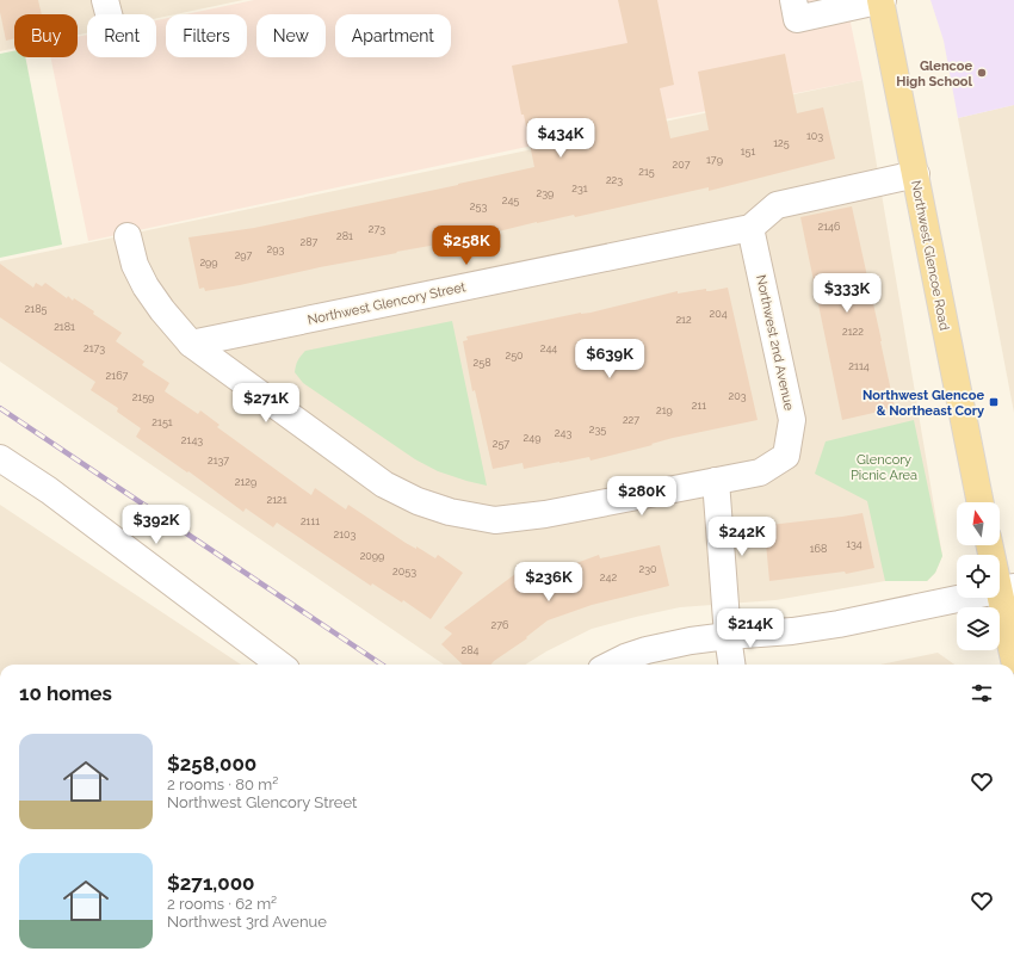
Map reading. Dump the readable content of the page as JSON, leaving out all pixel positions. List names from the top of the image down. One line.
{"streets":{"main road":["Northwest Glencoe Road"],"street":["Northwest Glencory Street","Northwest 2nd Avenue"]},"crossings":[["Northwest Glencory Street","Northwest 2nd Avenue"]],"parks":["Glencory Picnic Area"],"places":{"other":["Glencoe High School"],"transit":["Northwest Glencoe & Northeast Cory"]},"house_numbers":["103","125","151","179","207","215","223","231","239","245","253","2146","273","281","287","293","297","299","2185","204","212","2181","2122","2173","244","250","258","2114","2167","203","2159","211","219","227","2151","235","243","249","2143","257","2137","2129","2121","2111","2103","134","168","2099","230","2053","242","276","284"],"north":"top","page":{"chip":["Buy","Rent","Filters","New","Apartment"],"price":["$434K","$258K","$333K","$639K","$271K","$280K","$392K","$242K","$236K","$214K"],"heading":"10 homes","list":[{"name":"$258,000","note":"2 rooms · 80 m² · Northwest Glencory Street"},{"name":"$271,000","note":"2 rooms · 62 m² · Northwest 3rd Avenue"}]}}
